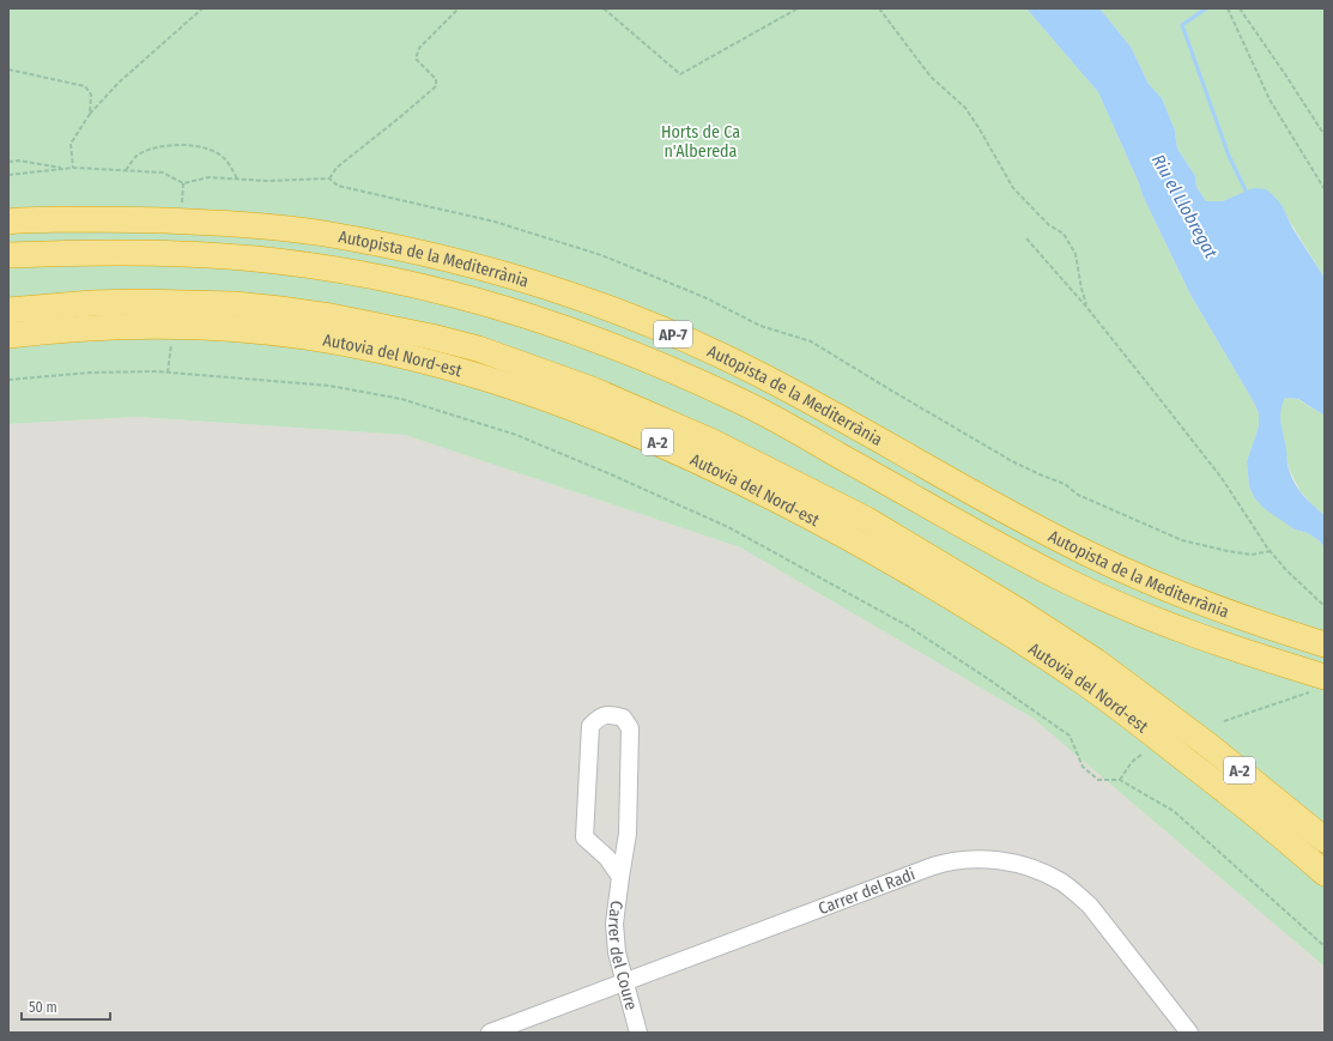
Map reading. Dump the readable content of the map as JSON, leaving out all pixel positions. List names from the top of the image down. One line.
{"streets":{"highway":["Autopista de la Mediterrània","AP-7","Autovia del Nord-est","A-2"],"street":["Carrer del Radi","Carrer del Coure"]},"crossings":[["Carrer del Radi","Carrer del Coure"]],"water":["Riu el Llobregat"],"parks":["Horts de Ca n'Albereda"],"scale_bar":"50 m"}
